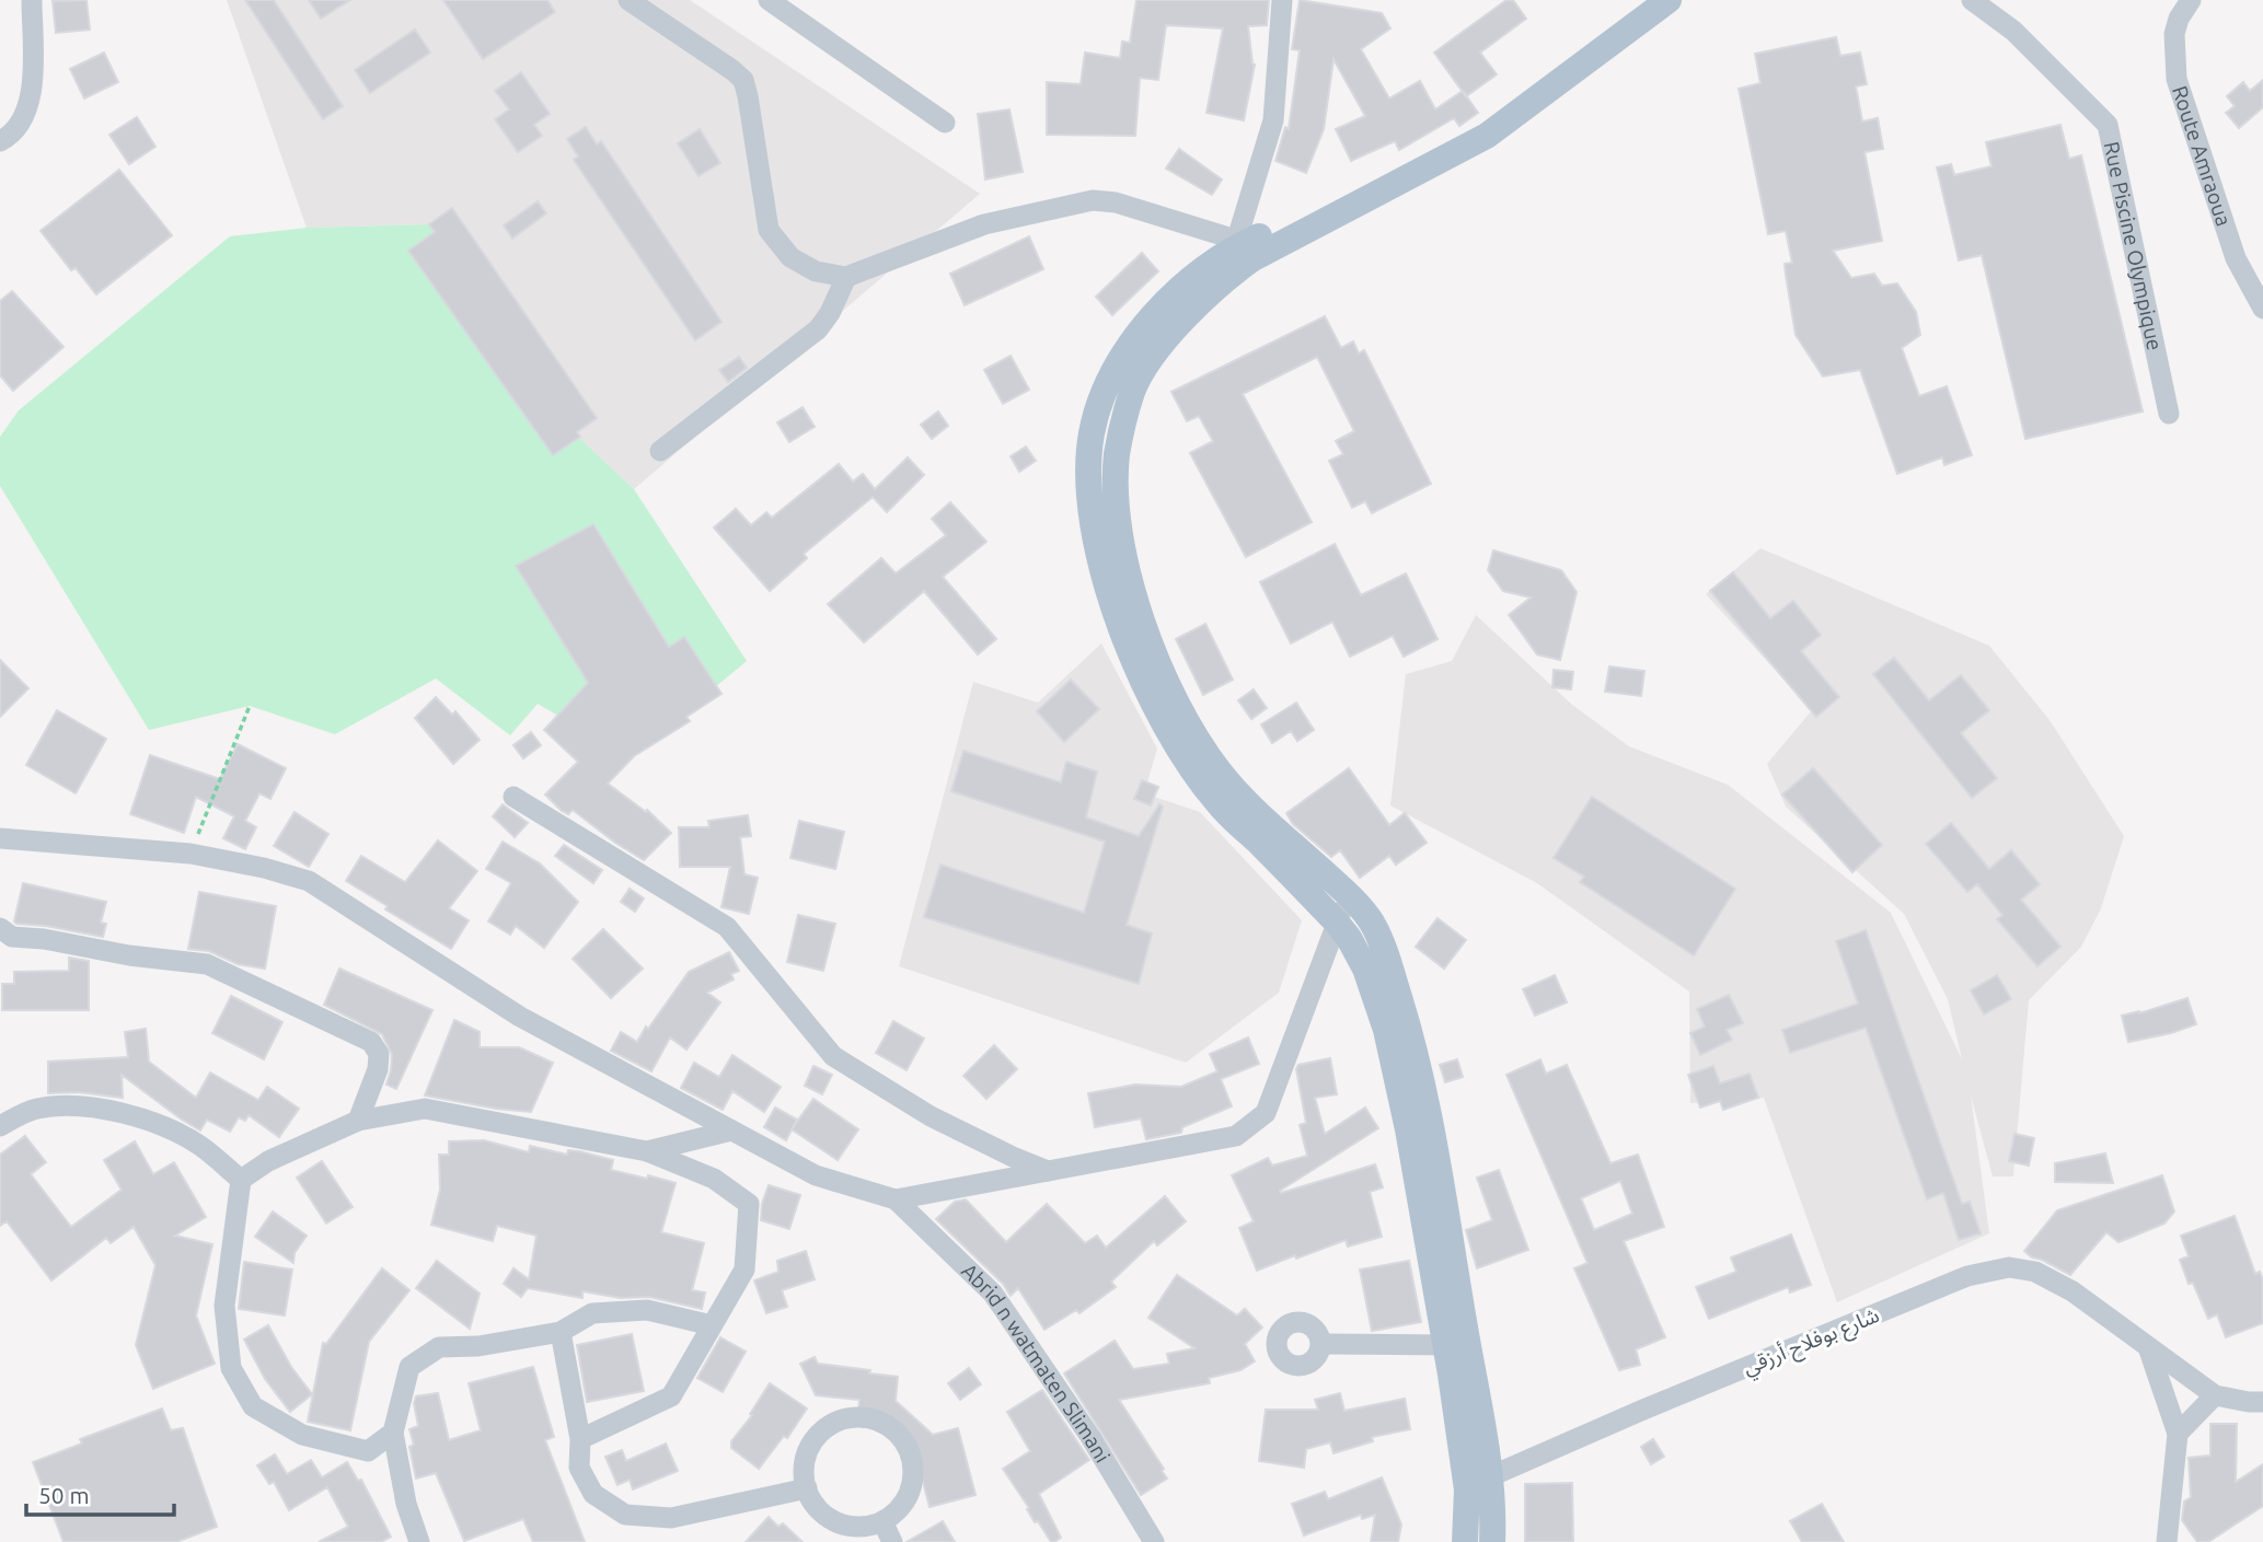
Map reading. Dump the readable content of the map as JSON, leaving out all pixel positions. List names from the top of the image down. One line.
{"streets":{"street":["Route Amraoua","Rue Piscine Olympique","شارع بوفلاح أرزقي","Abrid n watmaten Slimani"]},"scale_bar":"50 m"}
